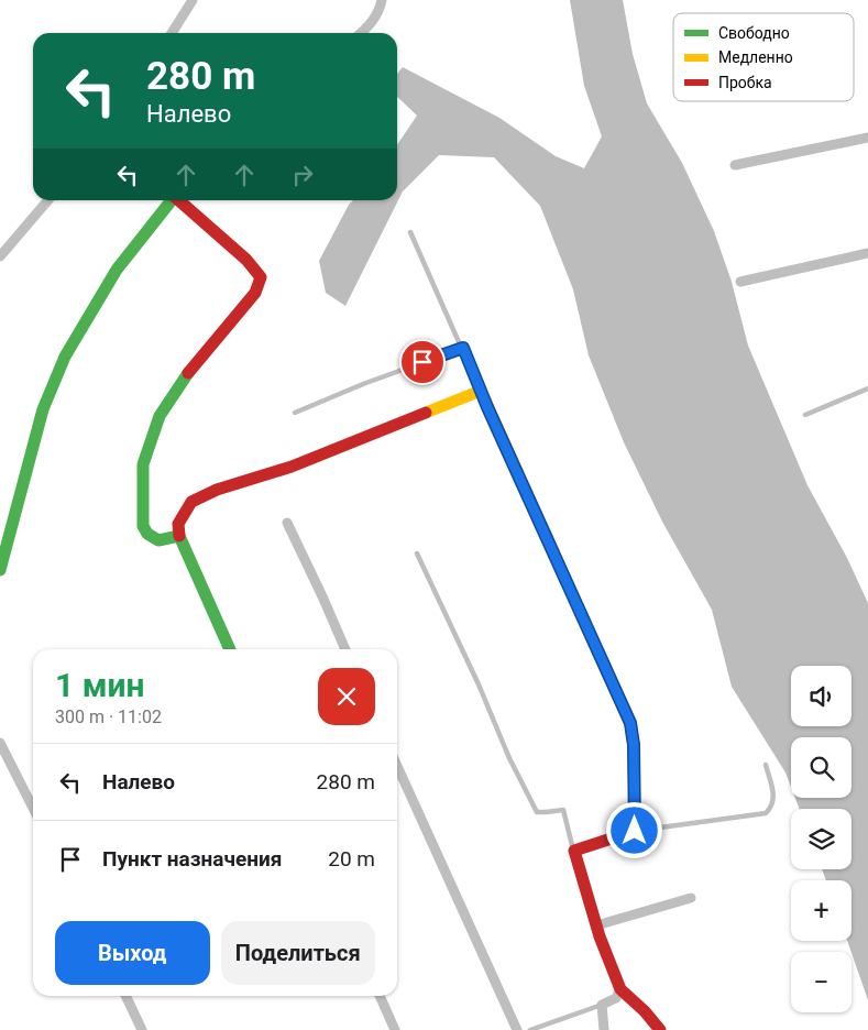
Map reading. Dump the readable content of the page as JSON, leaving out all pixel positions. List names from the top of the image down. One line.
{"legend":["Свободно","Медленно","Пробка"],"page":{"turn":["280 m","Налево"],"heading":["1 мин","300 m · 11:02"],"map_buttons":["+","−"],"list":[{"name":"Налево","value":"280 m"},{"name":"Пункт назначения","value":"20 m"}],"buttons":["Выход","Поделиться"]}}
